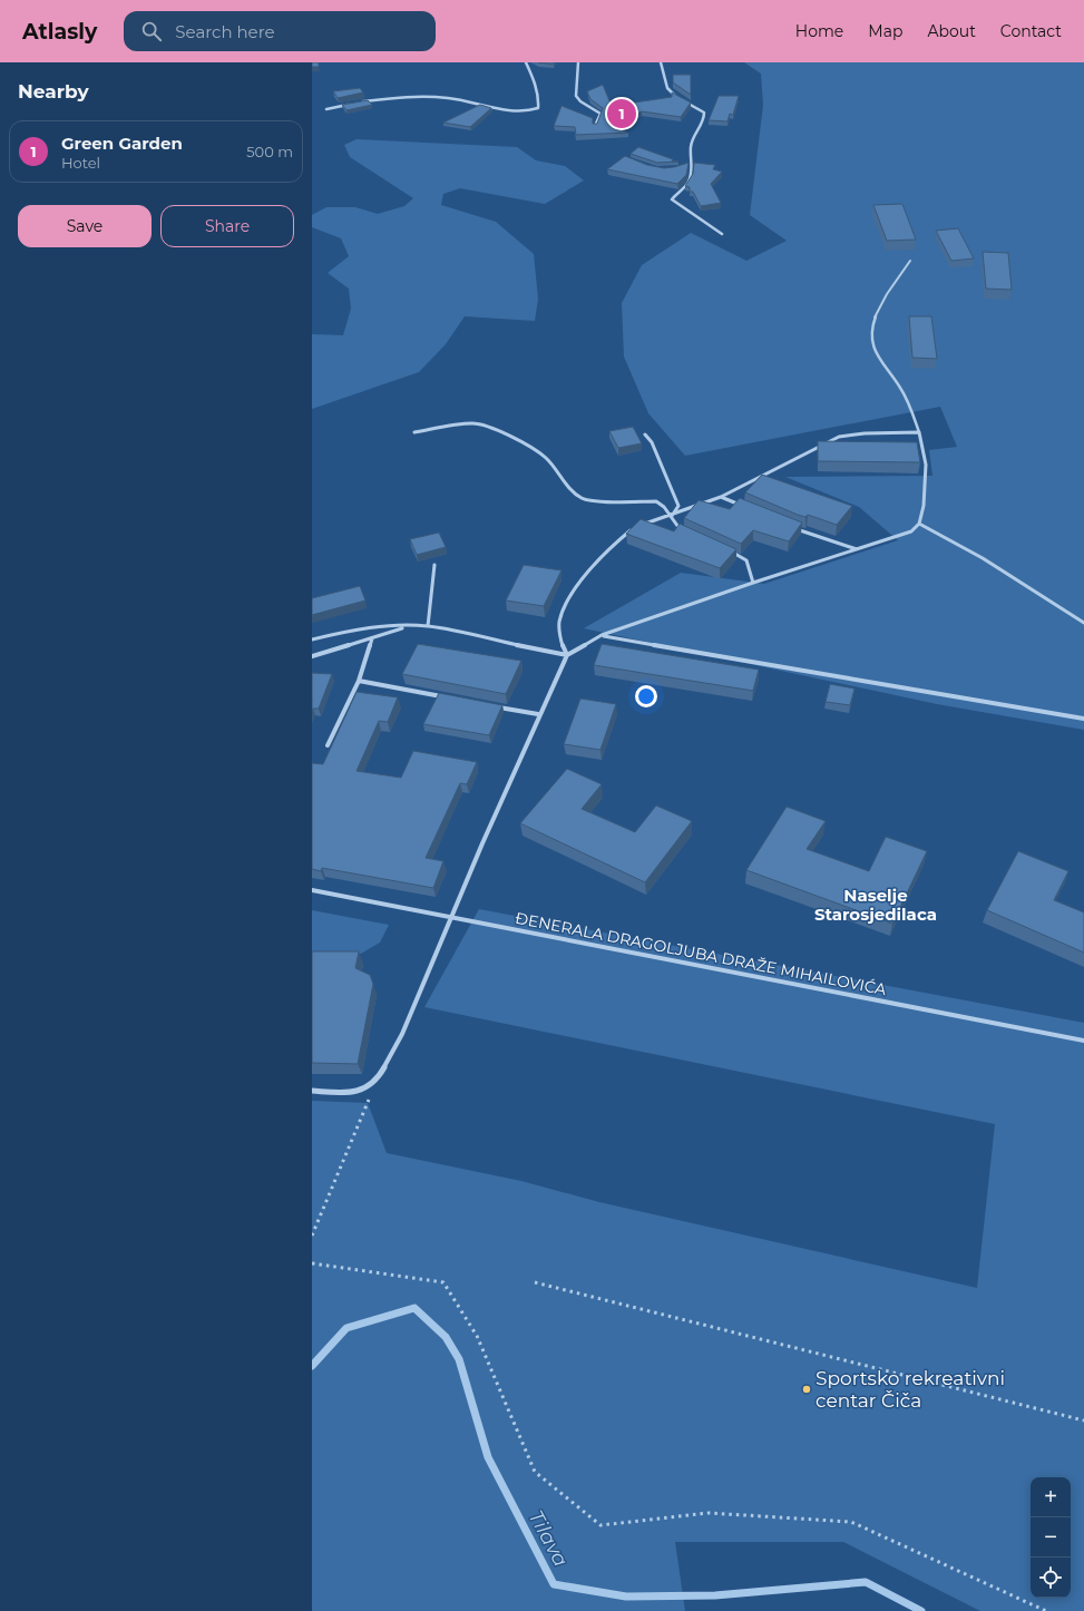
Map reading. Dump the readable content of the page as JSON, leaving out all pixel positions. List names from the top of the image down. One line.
{"streets":{"street":["ĐENERALA DRAGOLJUBA DRAŽE MIHAILOVIĆA"]},"districts":["Naselje Starosjedilaca"],"water":["Tilava"],"places":["Sportsko rekreativni centar Čiča"],"page":{"header":"Atlasly","search":"Search here","nav":["Home","Map","About","Contact"],"heading":"Nearby","pins":"1","list":[{"mark":"1","name":"Green Garden","note":"Hotel","value":"500 m"}],"buttons":["Save","Share"],"map_buttons":["+","−"]}}
